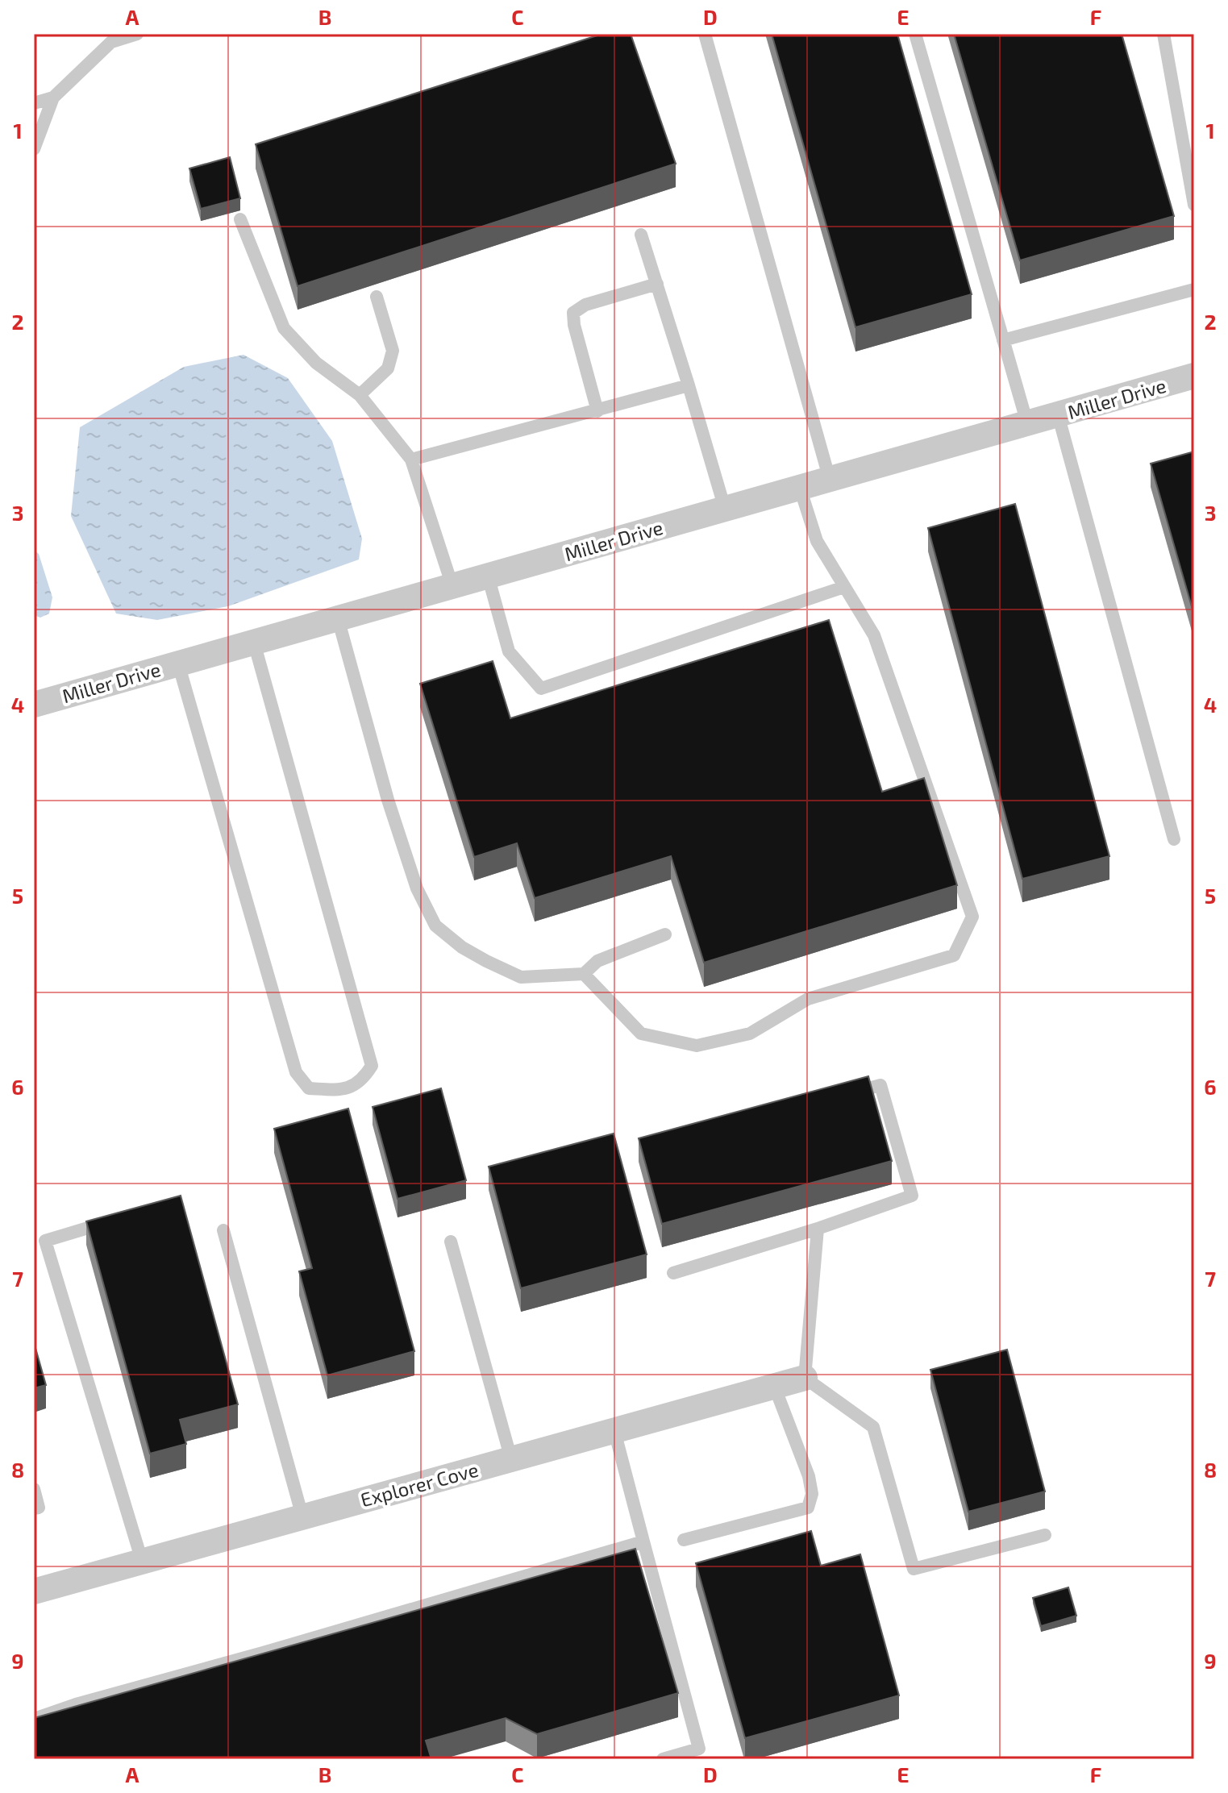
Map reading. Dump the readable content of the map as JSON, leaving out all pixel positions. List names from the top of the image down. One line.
{"streets":{"street":["Miller Drive","Explorer Cove"]},"grid":{"columns":["A","B","C","D","E","F"],"rows":["1","2","3","4","5","6","7","8","9"]}}
